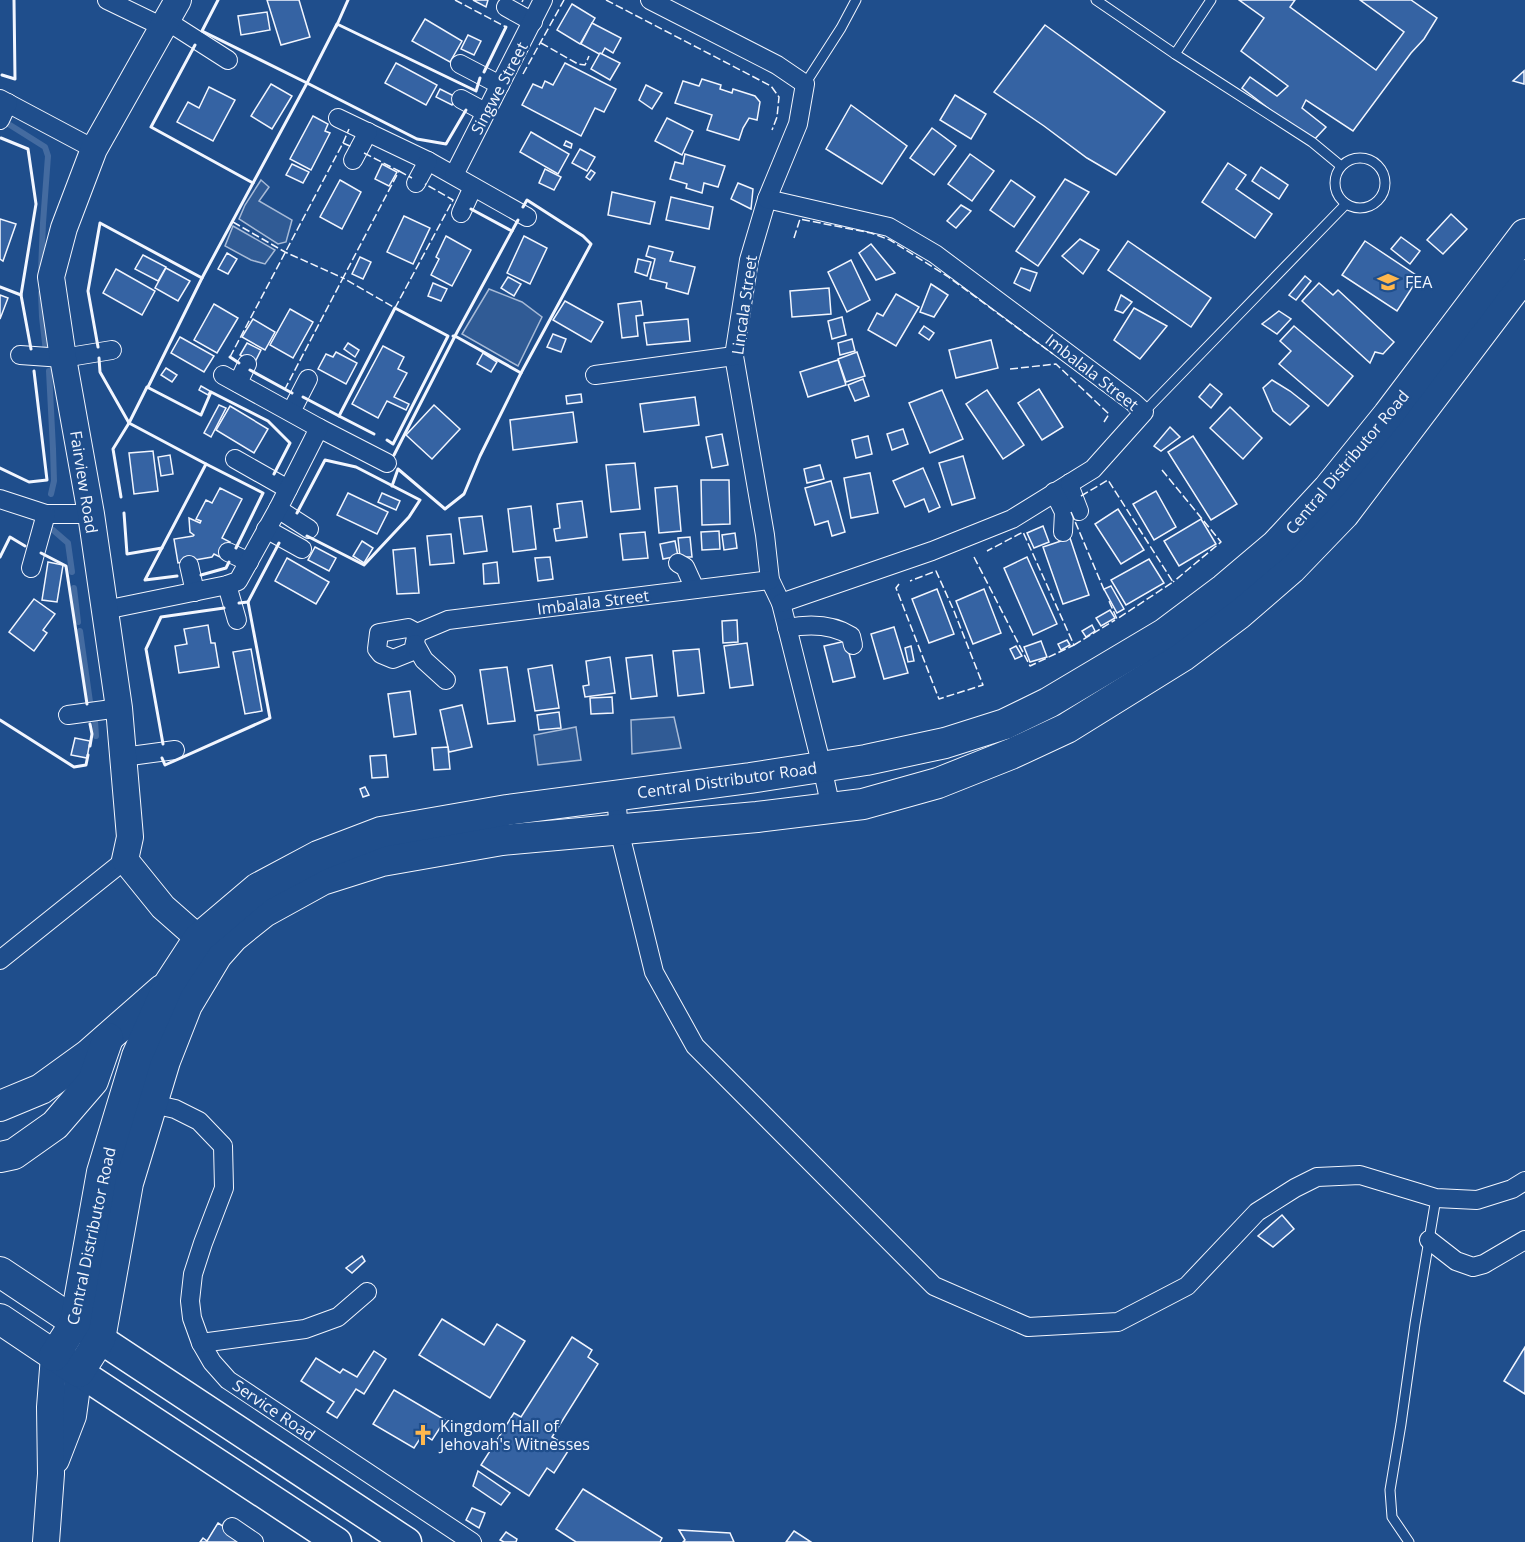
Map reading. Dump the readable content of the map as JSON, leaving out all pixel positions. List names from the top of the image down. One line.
{"streets":{"highway":["Central Distributor Road"],"main road":["Fairview Road"],"street":["Singwe Street","Lincala Street","Imbalala Street","Service Road"]},"crossings":[["Lincala Street","Imbalala Street"],["Lincala Street","Central Distributor Road"],["Central Distributor Road","Service Road"]],"places":{"school or university":["FEA"],"church":["Kingdom Hall of Jehovah's Witnesses"]}}
